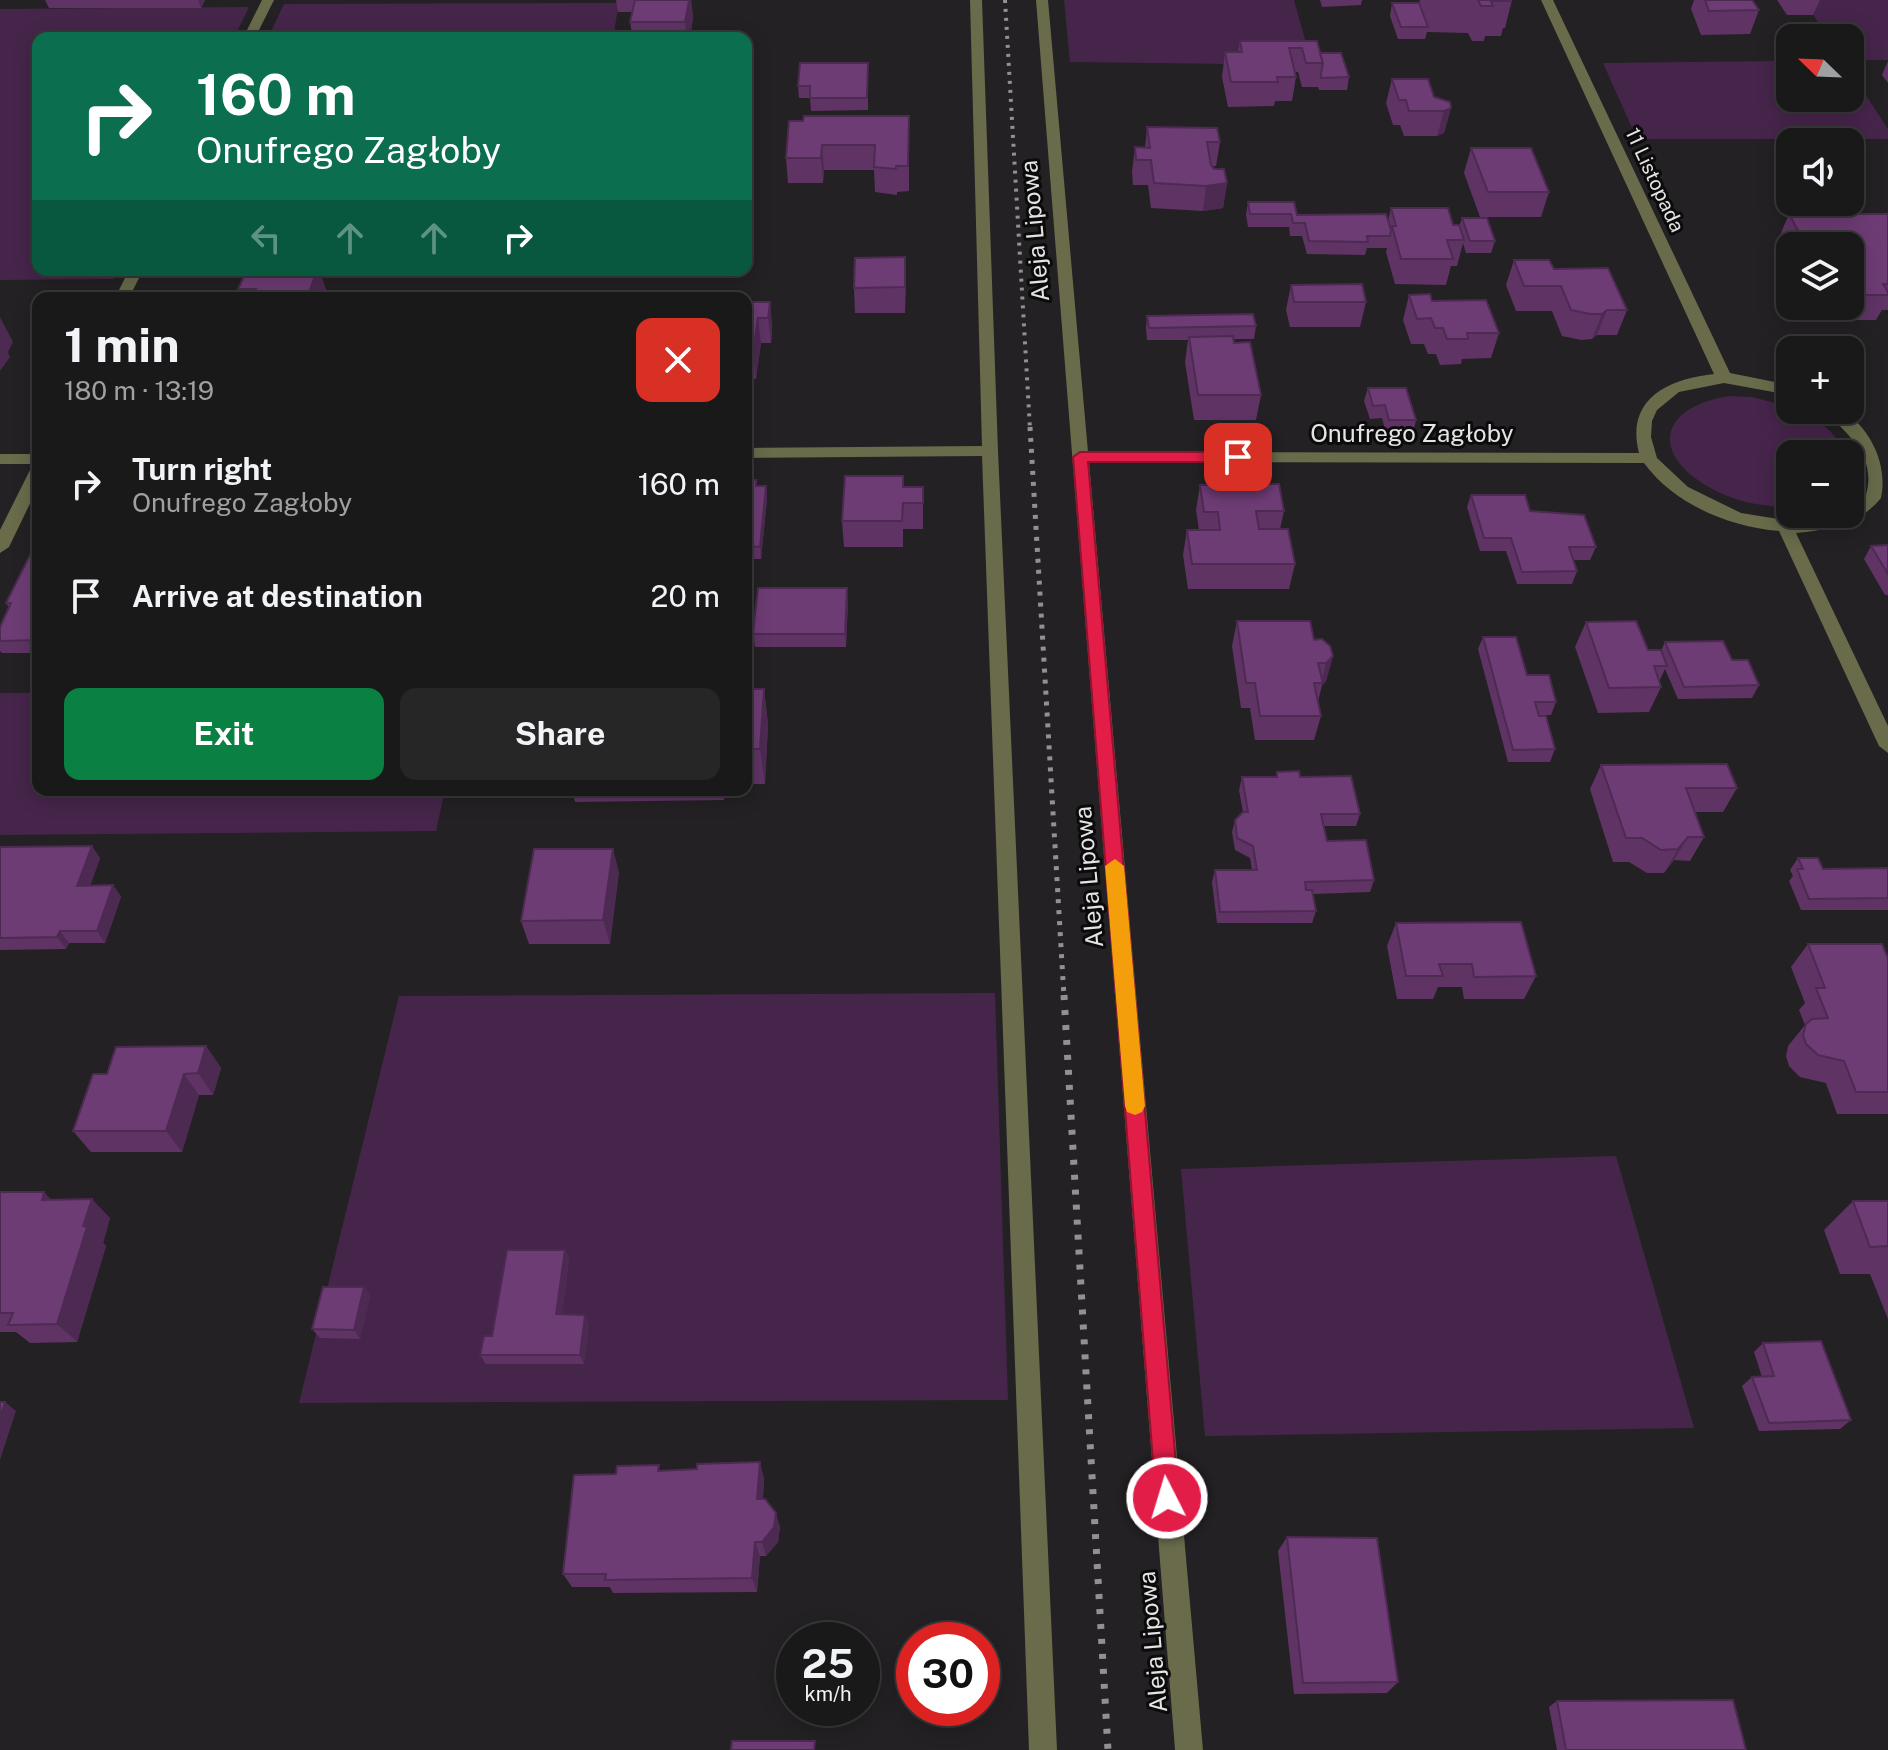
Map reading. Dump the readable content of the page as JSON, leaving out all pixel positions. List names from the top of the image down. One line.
{"streets":{"street":["11 Listopada","Aleja Lipowa","Onufrego Zagłoby"]},"crossings":[["Aleja Lipowa","Onufrego Zagłoby"]],"north":"top left","page":{"map_buttons":["+","−"],"turn":["160 m","Onufrego Zagłoby"],"heading":["1 min","180 m · 13:19"],"list":[{"name":"Turn right","note":"Onufrego Zagłoby","value":"160 m"},{"name":"Arrive at destination","value":"20 m"}],"buttons":["Exit","Share"],"speed":"25 km/h","limit":"30"}}
